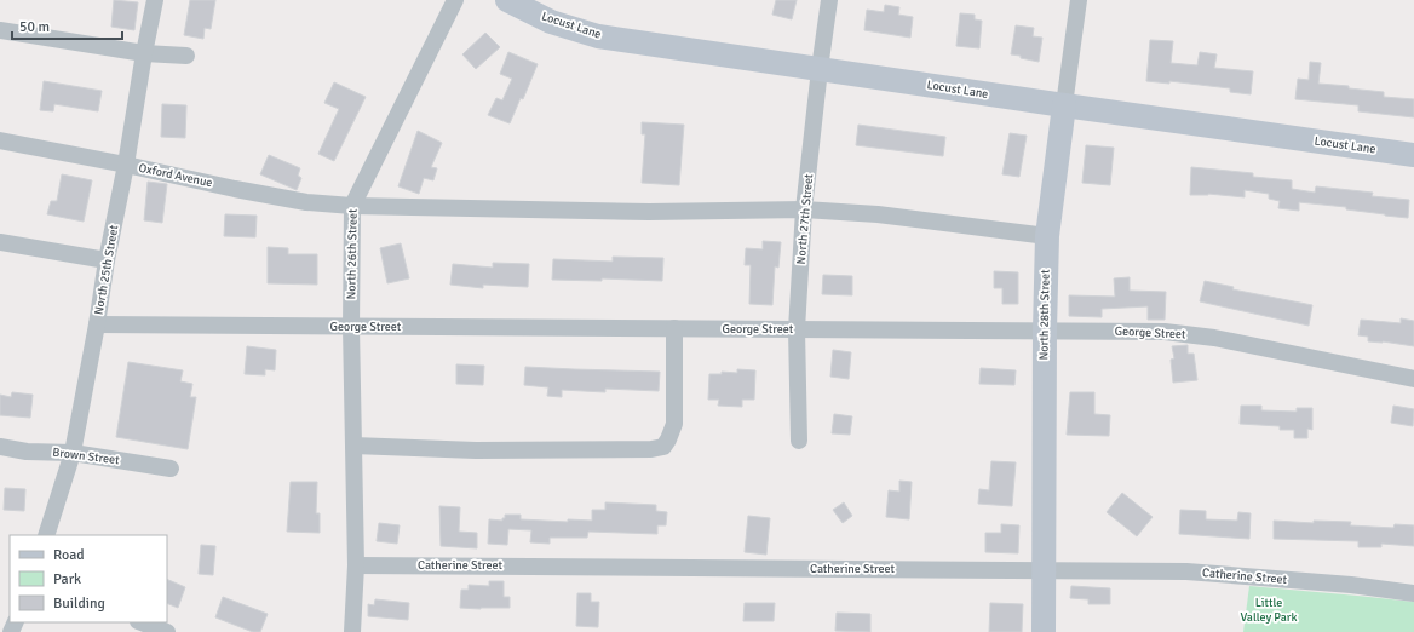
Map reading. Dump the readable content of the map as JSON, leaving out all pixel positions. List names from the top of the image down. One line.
{"streets":{"street":["Locust Lane","Oxford Avenue","North 27th Street","North 26th Street","North 25th Street","North 28th Street","George Street","Brown Street","Catherine Street"]},"crossings":[["Locust Lane","North 27th Street"],["Locust Lane","North 28th Street"],["Oxford Avenue","North 26th Street"],["Oxford Avenue","North 25th Street"],["North 27th Street","George Street"],["North 26th Street","George Street"],["North 26th Street","Catherine Street"],["North 25th Street","George Street"],["North 25th Street","Brown Street"],["North 28th Street","George Street"],["North 28th Street","Catherine Street"]],"parks":["Little Valley Park"],"legend":["Road","Park","Building"],"scale_bar":"50 m"}
